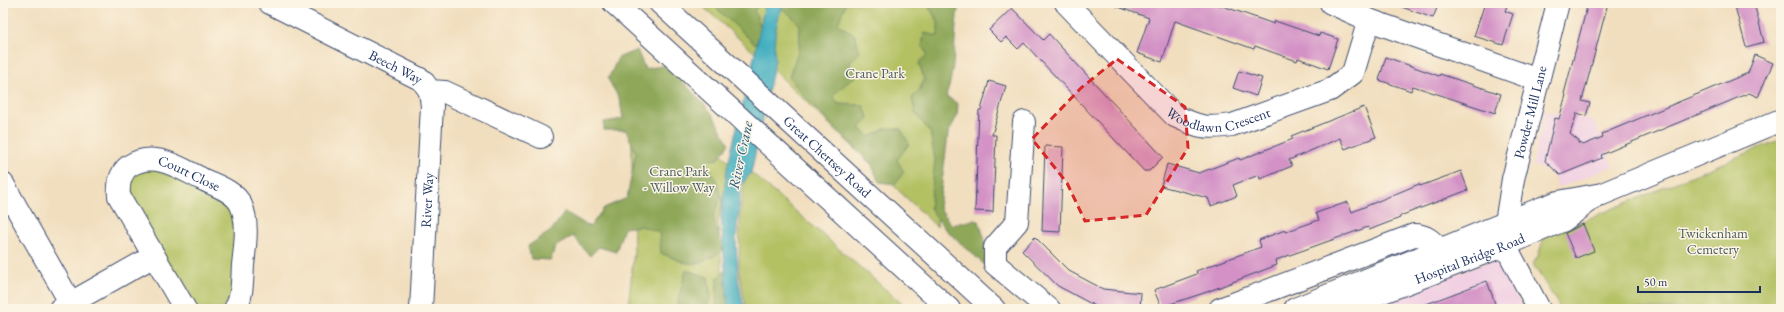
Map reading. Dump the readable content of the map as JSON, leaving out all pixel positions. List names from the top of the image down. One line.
{"streets":{"main road":["Beech Way","Woodlawn Crescent","Powder Mill Lane","Great Chertsey Road","Court Close","River Way","Hospital Bridge Road"]},"crossings":[["Beech Way","River Way"],["Powder Mill Lane","Hospital Bridge Road"]],"water":["River Crane"],"parks":["Crane Park","Crane Park - Willow Way","Twickenham Cemetery"],"scale_bar":"50 m"}
